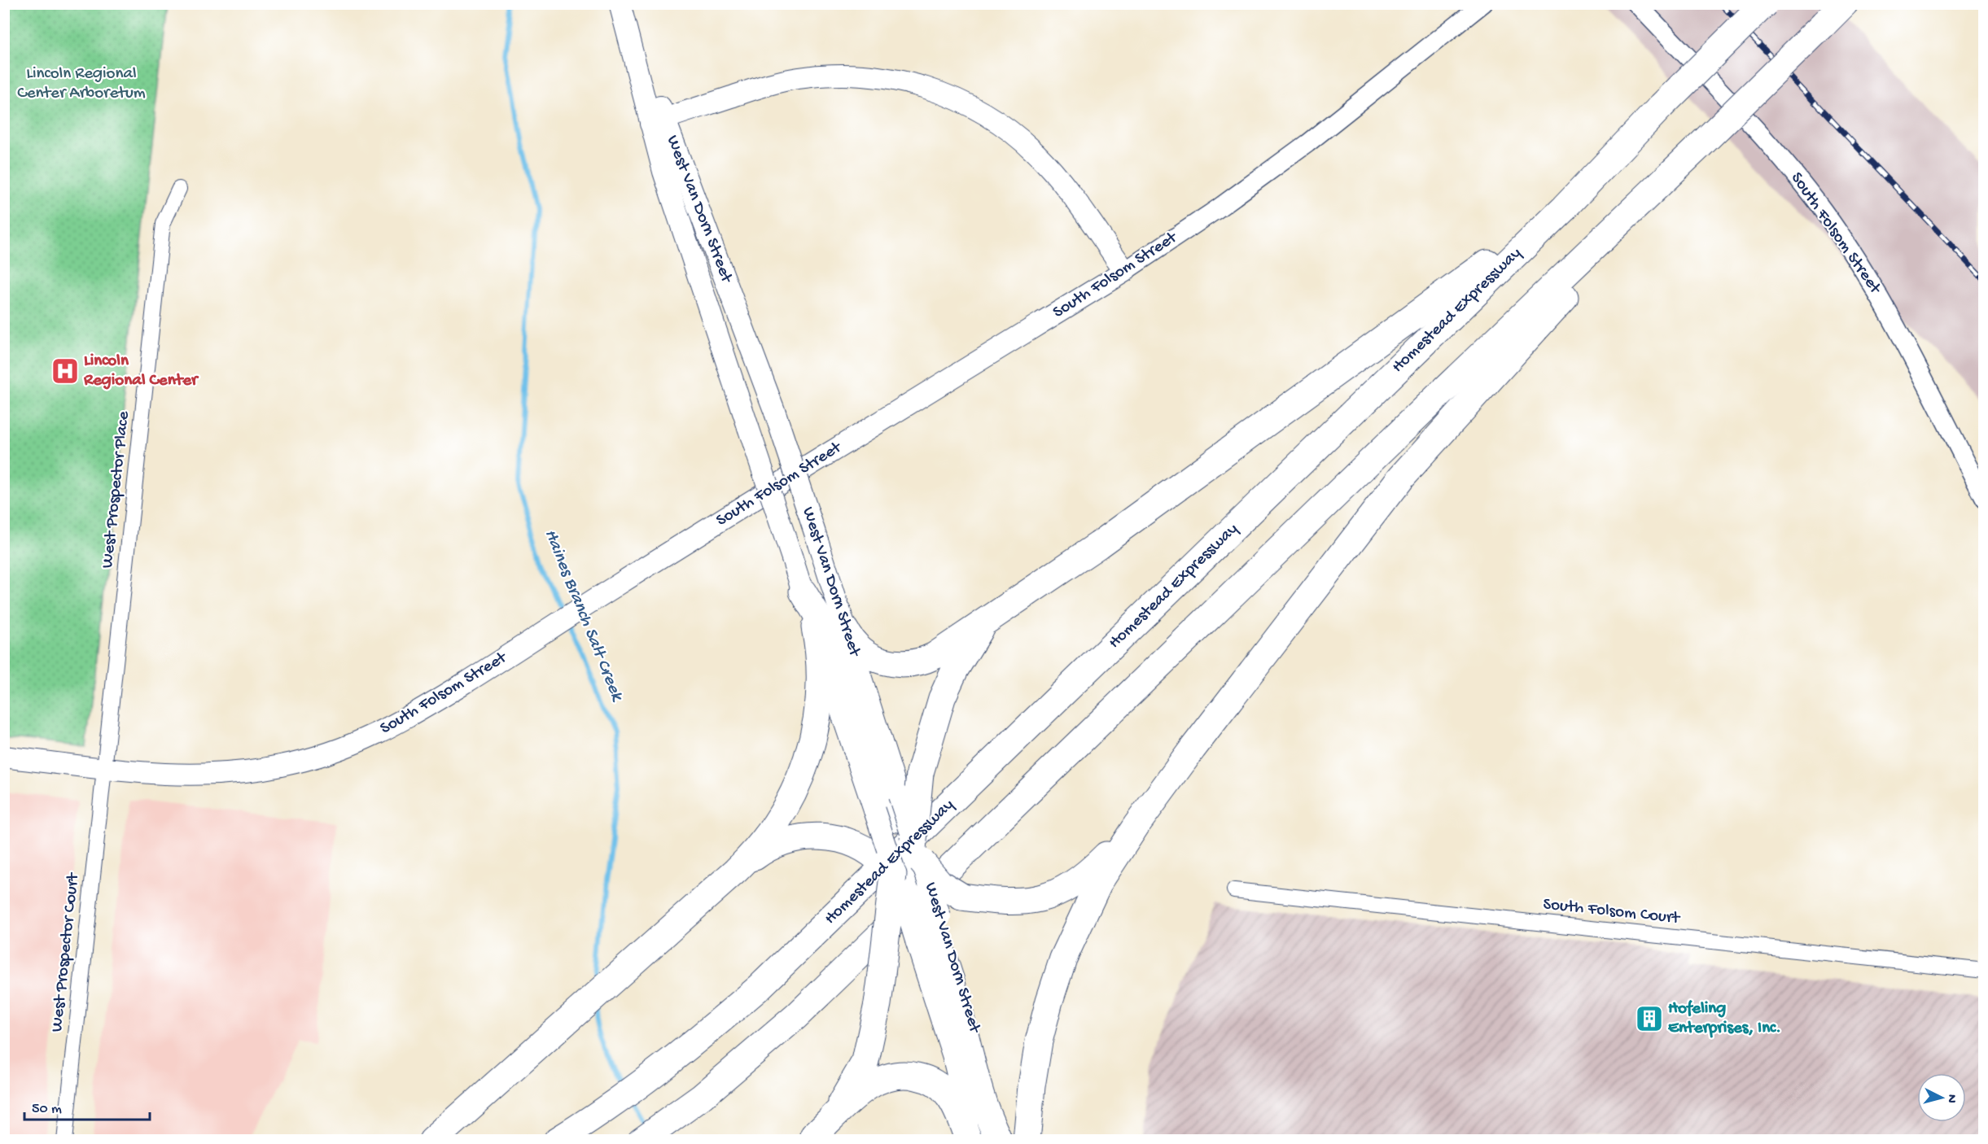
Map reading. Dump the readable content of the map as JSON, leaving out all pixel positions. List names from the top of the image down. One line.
{"streets":{"highway":["Homestead Expressway"],"main road":["West Van Dorn Street","South Folsom Street"],"street":["West Prospector Place","South Folsom Court","West Prospector Court"]},"crossings":[["South Folsom Street","West Prospector Place"],["South Folsom Street","West Prospector Court"],["West Prospector Place","West Prospector Court"]],"water":["Haines Branch Salt Creek"],"parks":["Lincoln Regional Center Arboretum"],"places":{"hospital":["Lincoln Regional Center"],"building":["Hofeling Enterprises, Inc."]},"scale_bar":"50 m","north":"right"}
